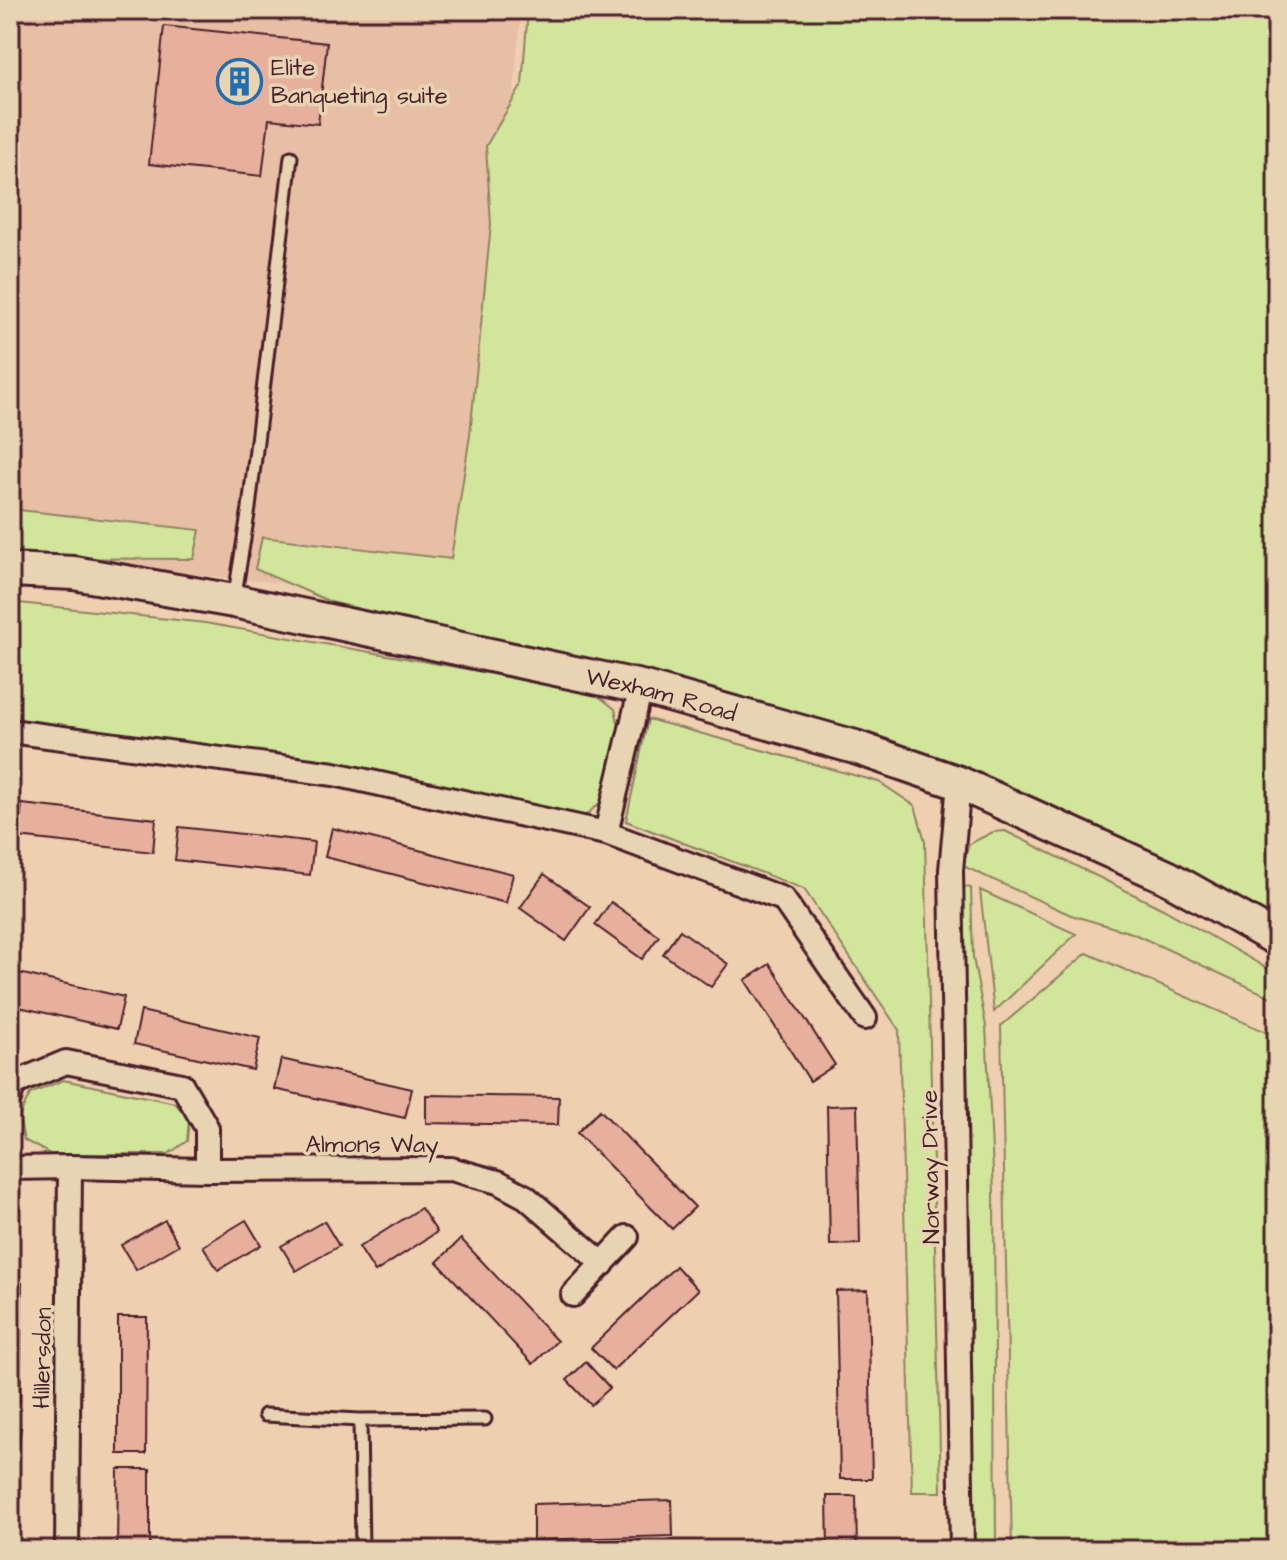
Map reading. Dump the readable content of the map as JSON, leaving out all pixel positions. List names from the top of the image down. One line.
{"streets":{"street":["Wexham Road","Almons Way","Norway Drive","Hillersdon"]},"crossings":[["Wexham Road","Norway Drive"],["Almons Way","Hillersdon"]],"places":{"building":["Elite Banqueting suite"]}}
